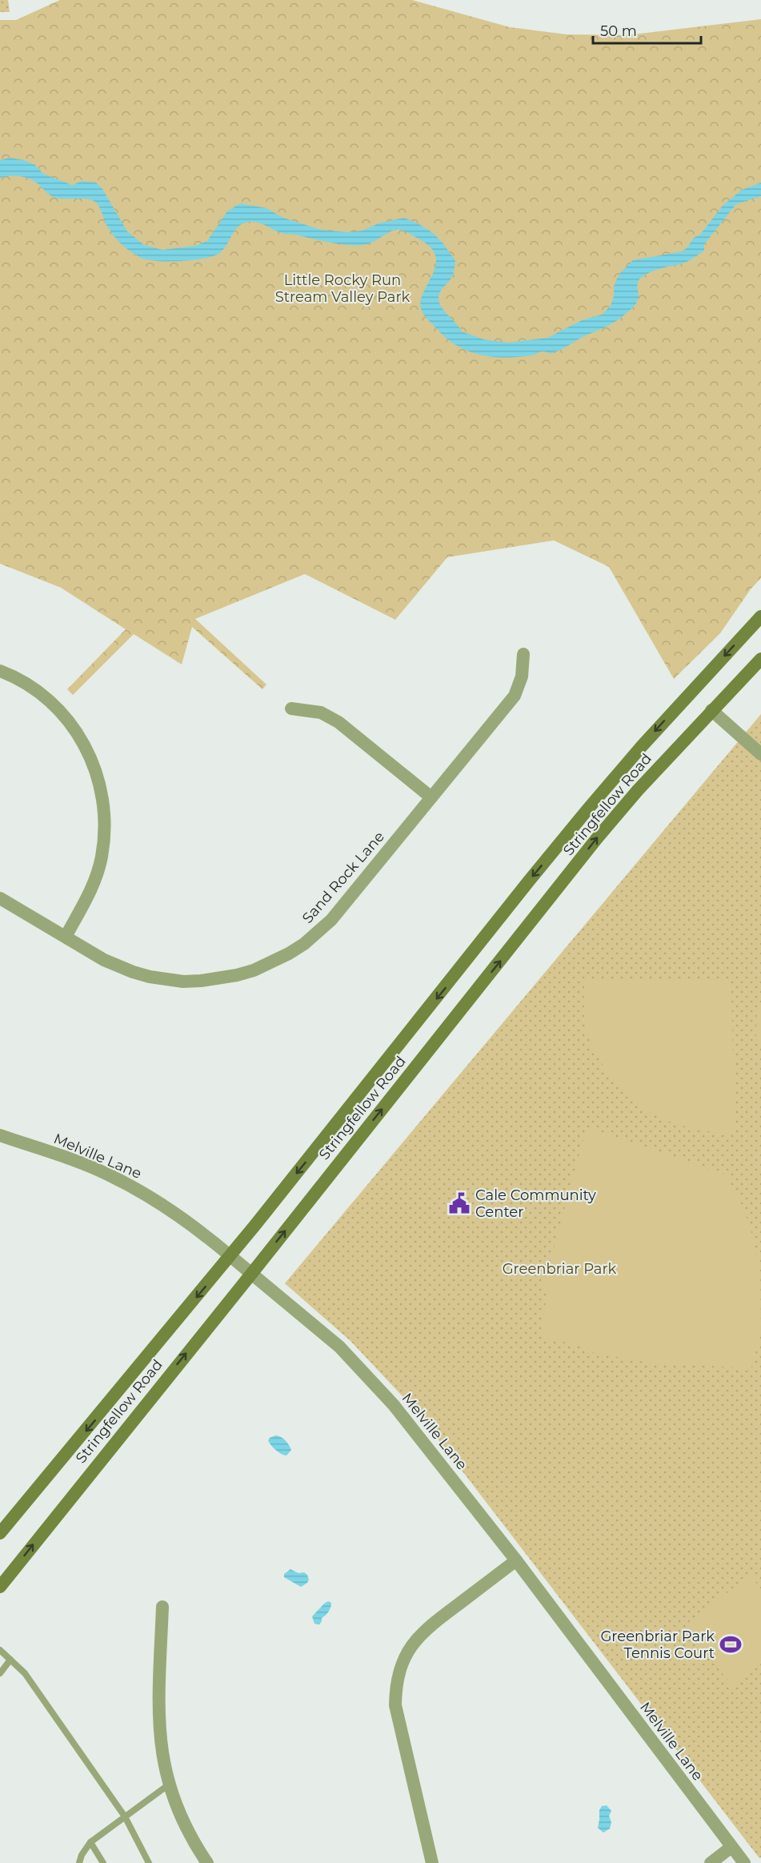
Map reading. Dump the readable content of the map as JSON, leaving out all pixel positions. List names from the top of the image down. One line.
{"streets":{"main road":["Stringfellow Road"],"street":["Sand Rock Lane","Melville Lane"]},"crossings":[["Stringfellow Road","Melville Lane"]],"parks":["Little Rocky Run Stream Valley Park","Greenbriar Park"],"places":{"public building":["Cale Community Center"],"sports":["Greenbriar Park Tennis Court"]},"scale_bar":"50 m"}
